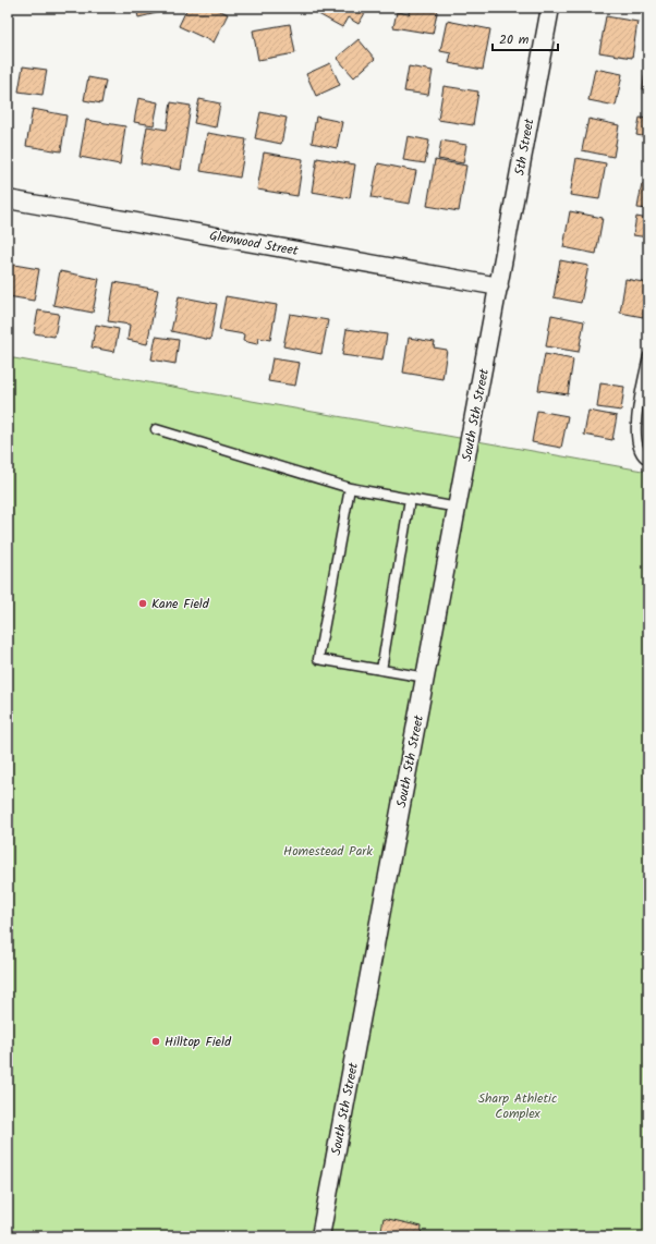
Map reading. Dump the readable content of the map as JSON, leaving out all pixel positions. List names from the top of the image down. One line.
{"streets":{"street":["5th Street","Glenwood Street","South 5th Street"]},"crossings":[["5th Street","Glenwood Street"],["5th Street","South 5th Street"],["Glenwood Street","South 5th Street"]],"parks":["Homestead Park","Sharp Athletic Complex"],"places":["Kane Field","Hilltop Field"],"scale_bar":"20 m"}
